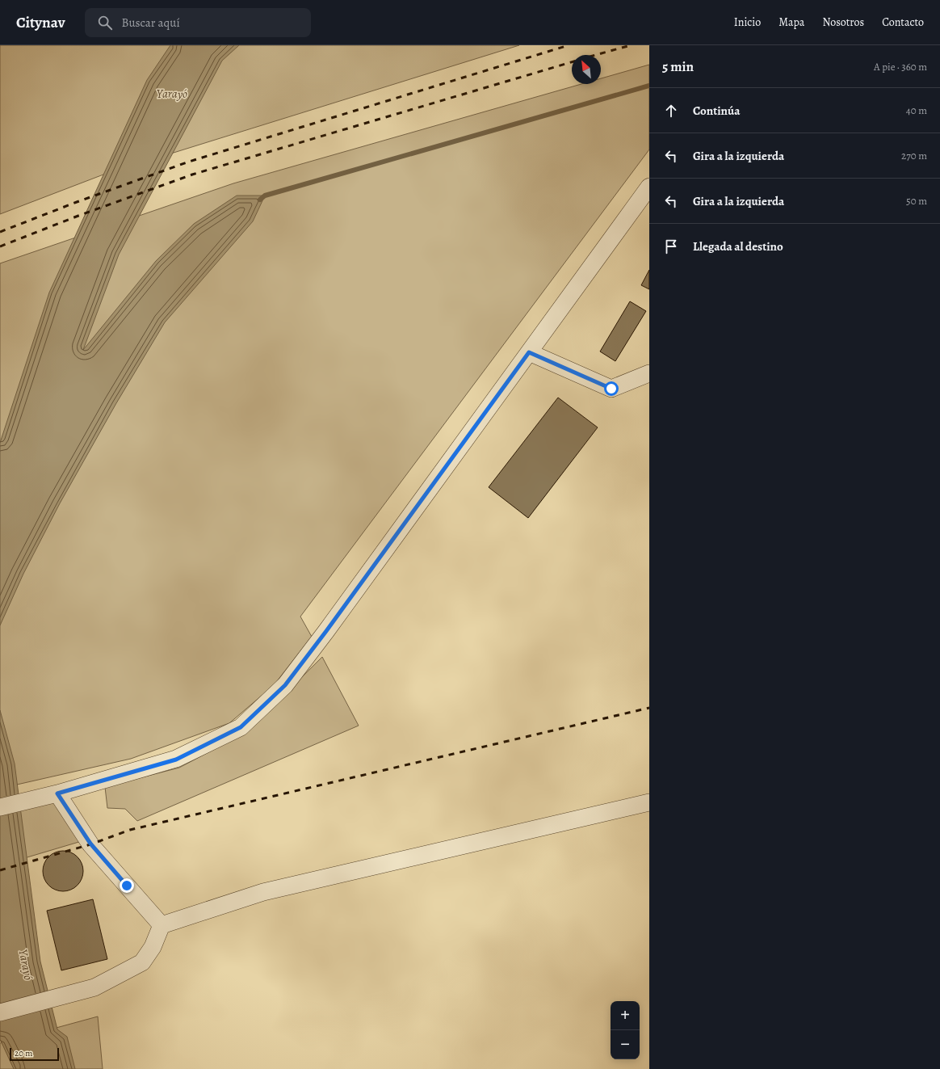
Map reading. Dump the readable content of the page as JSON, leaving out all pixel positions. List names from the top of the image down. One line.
{"water":["Yarayó"],"scale_bar":"20 m","north":"top left","page":{"header":"Citynav","search":"Buscar aquí","nav":["Inicio","Mapa","Nosotros","Contacto"],"heading":["5 min","A pie · 360 m"],"list":[["Continúa","40 m"],["Gira a la izquierda","270 m"],["Gira a la izquierda","50 m"],"Llegada al destino"],"map_buttons":["+","−"],"scale":"20 m"}}
